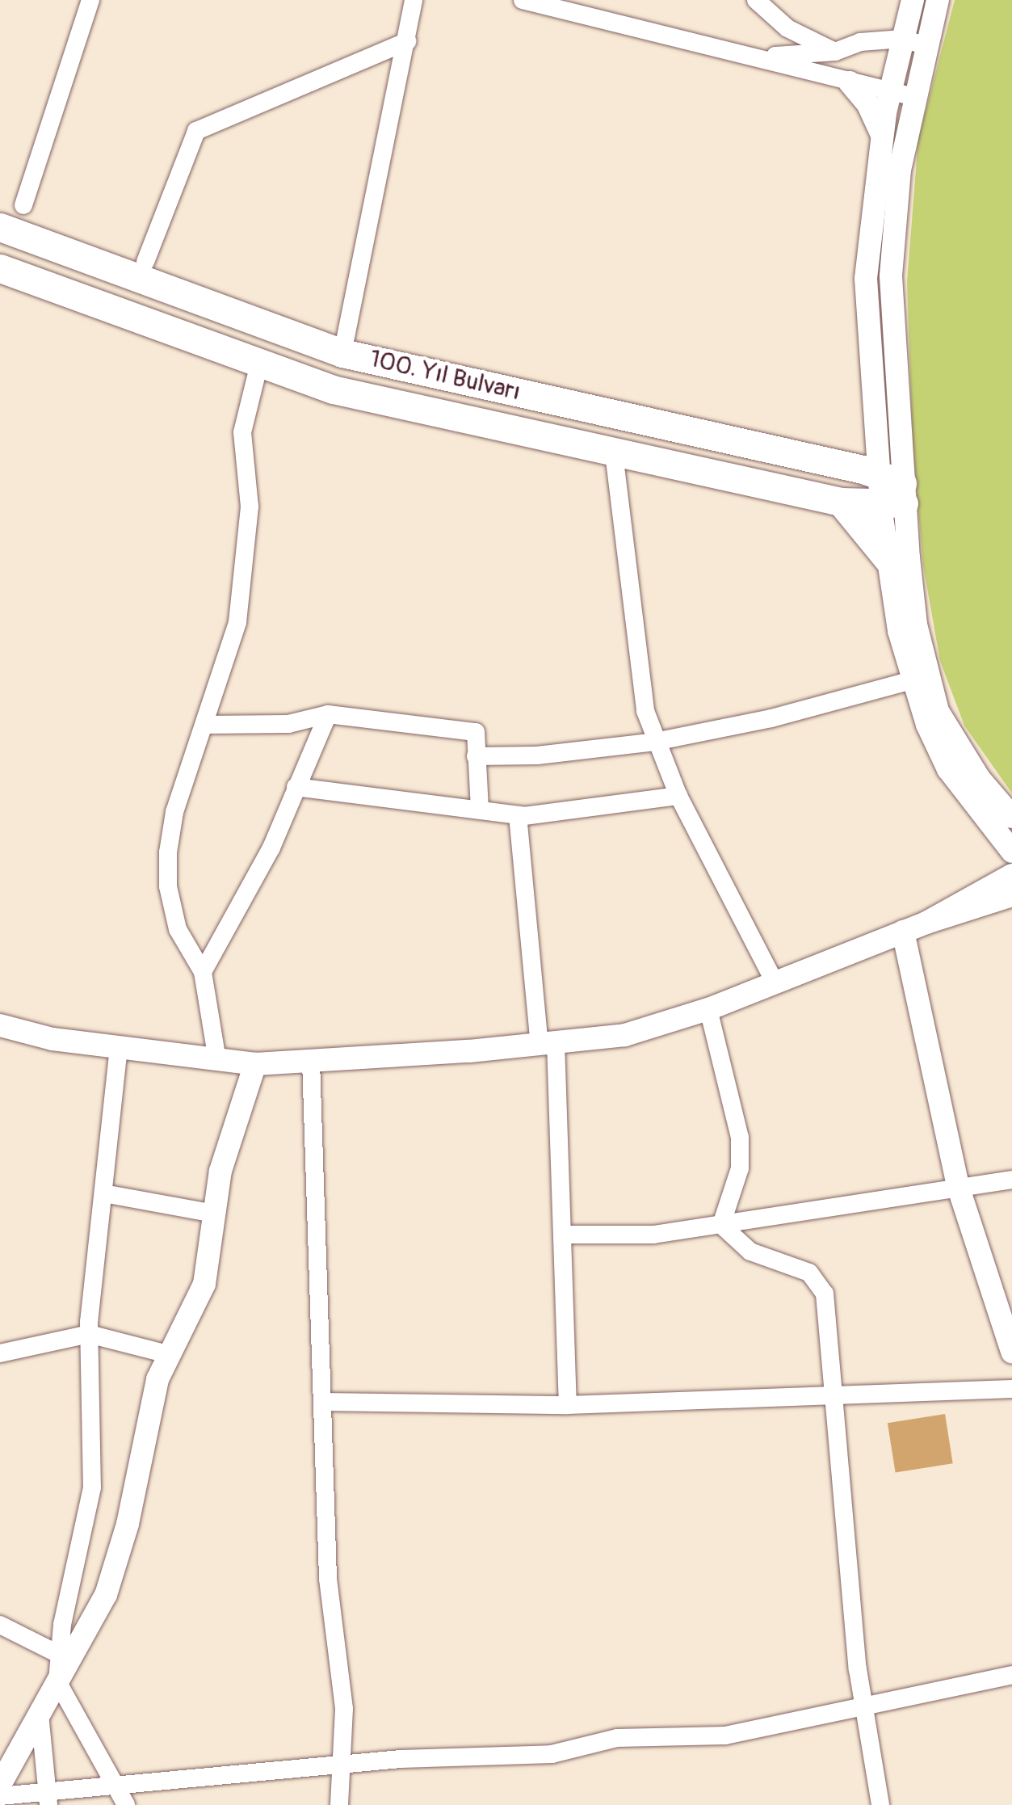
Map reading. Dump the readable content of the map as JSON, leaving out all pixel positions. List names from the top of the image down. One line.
{"streets":{"main road":["100. Yıl Bulvarı"]}}
